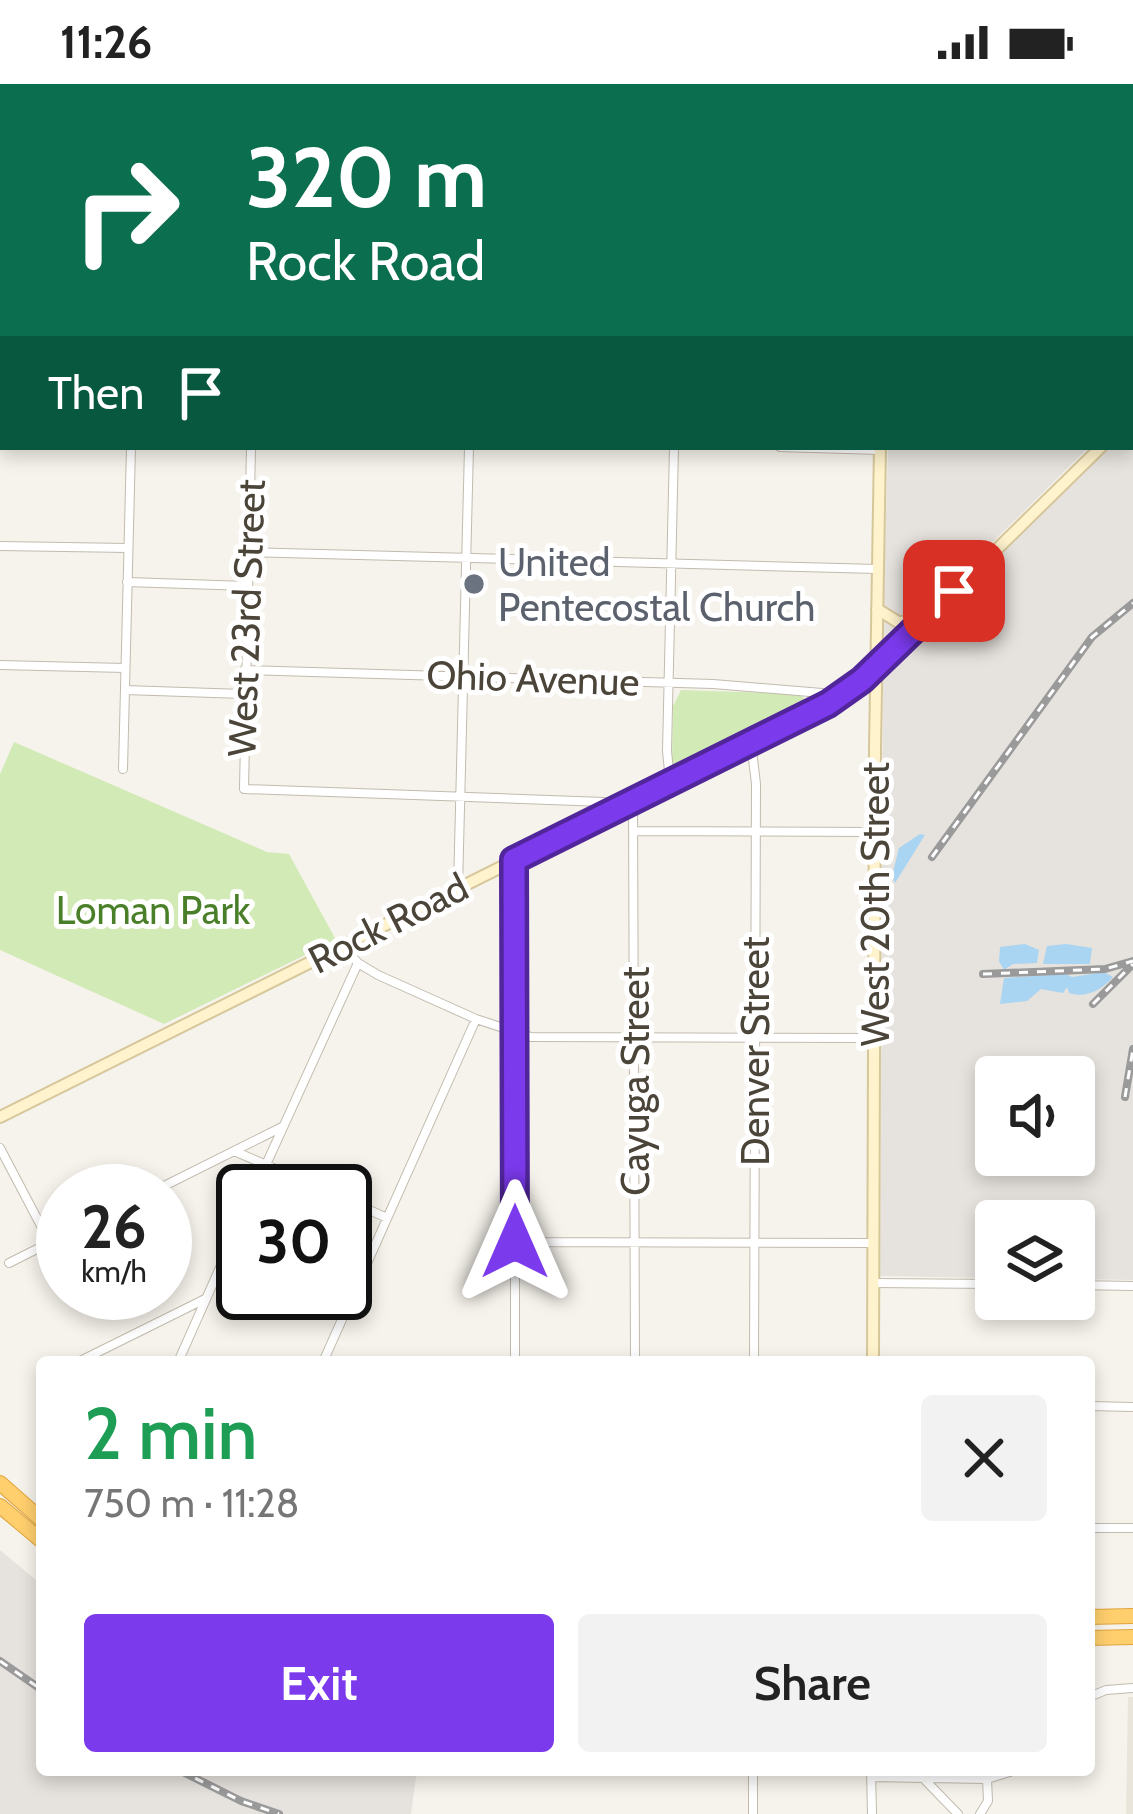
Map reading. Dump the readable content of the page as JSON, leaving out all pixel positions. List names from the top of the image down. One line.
{"streets":{"main road":["West 20th Street","Rock Road"],"street":["West 23rd Street","Ohio Avenue","Denver Street","Cayuga Street"]},"crossings":[["West 23rd Street","Ohio Avenue"],["West 20th Street","Rock Road"],["Rock Road","Denver Street"],["Rock Road","Cayuga Street"]],"parks":["Loman Park"],"places":["United Pentecostal Church"],"page":{"status":"11:26","turn":["320 m","Rock Road"],"then":"Then","speed":"26 km/h","limit":"30","heading":["2 min","750 m · 11:28"],"buttons":["Exit","Share"]}}
